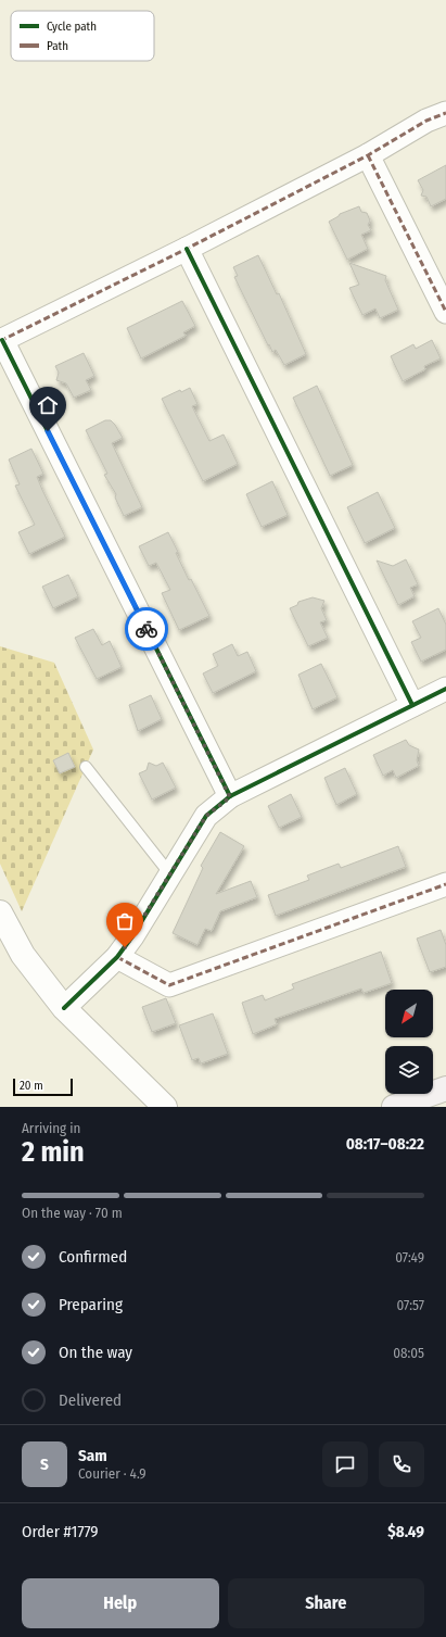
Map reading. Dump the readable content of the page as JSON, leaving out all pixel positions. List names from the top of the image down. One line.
{"legend":["Cycle path","Path"],"scale_bar":"20 m","north":"bottom left","page":{"scale":"20 m","heading":["2 min","Arriving in","08:17–08:22"],"panel":["Sam","Courier · 4.9","Order #1779","$8.49"],"bar":"On the way · 70 m","list":[["Confirmed","07:49"],["Preparing","07:57"],["On the way","08:05"],"Delivered"],"round":"S","buttons":["Help","Share"]}}
